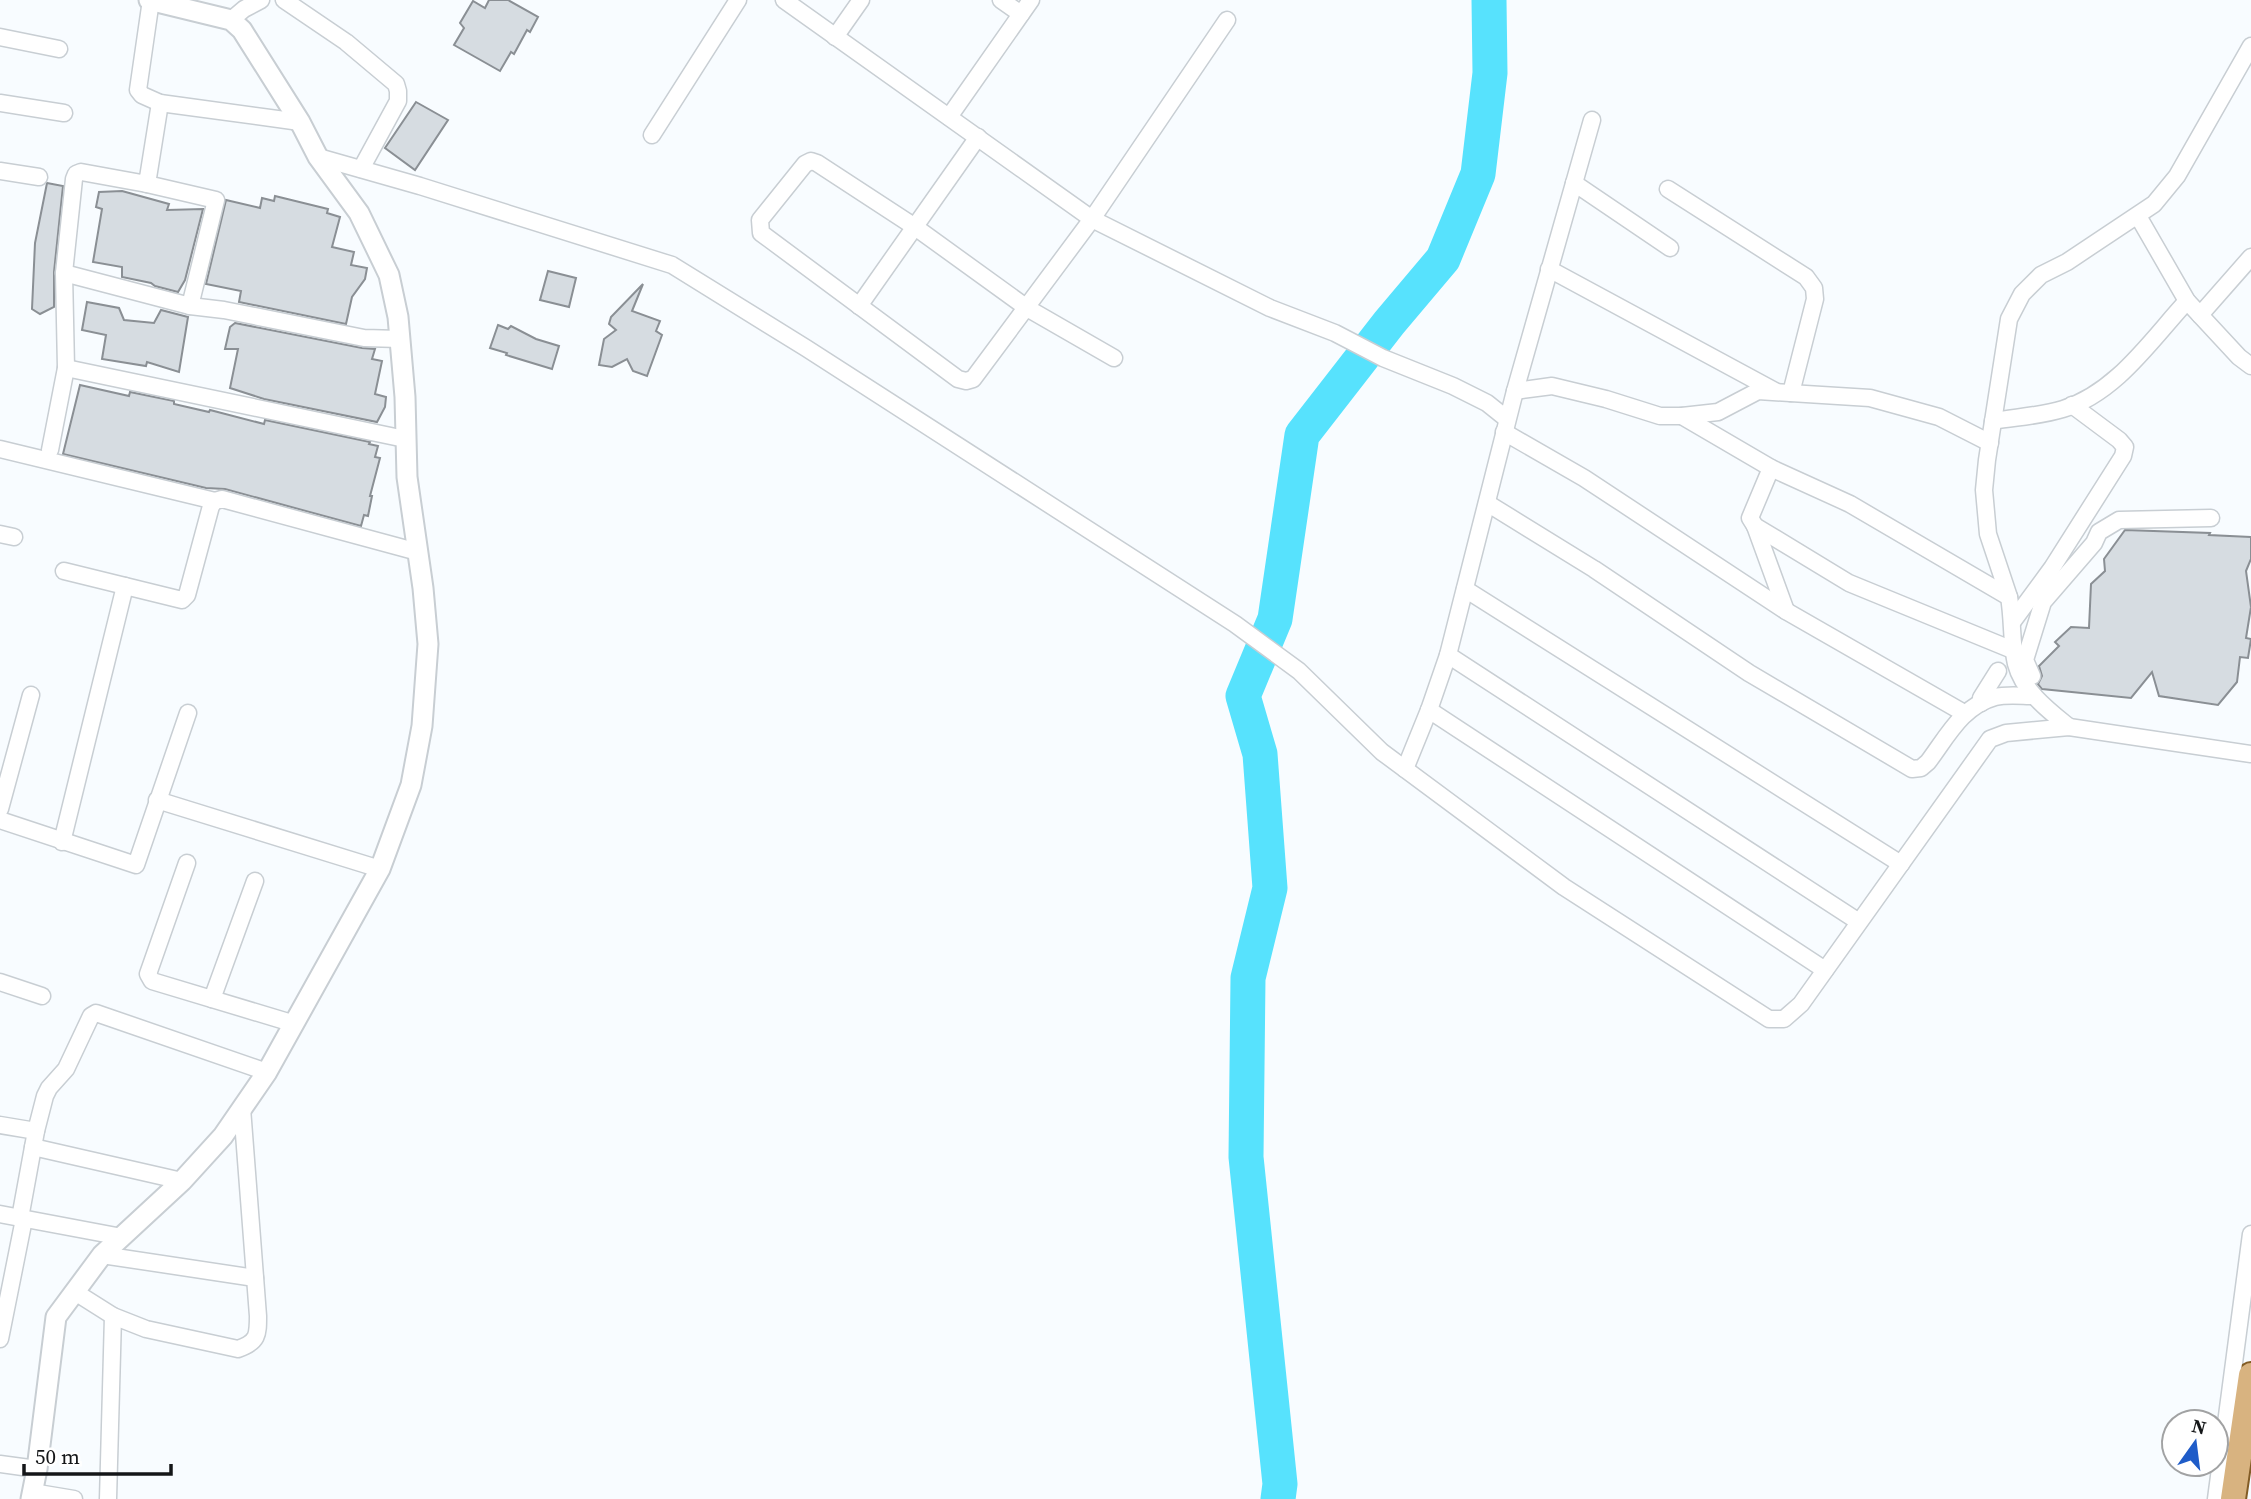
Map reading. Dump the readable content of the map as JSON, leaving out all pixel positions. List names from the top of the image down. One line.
{"scale_bar":"50 m","north":"top"}
